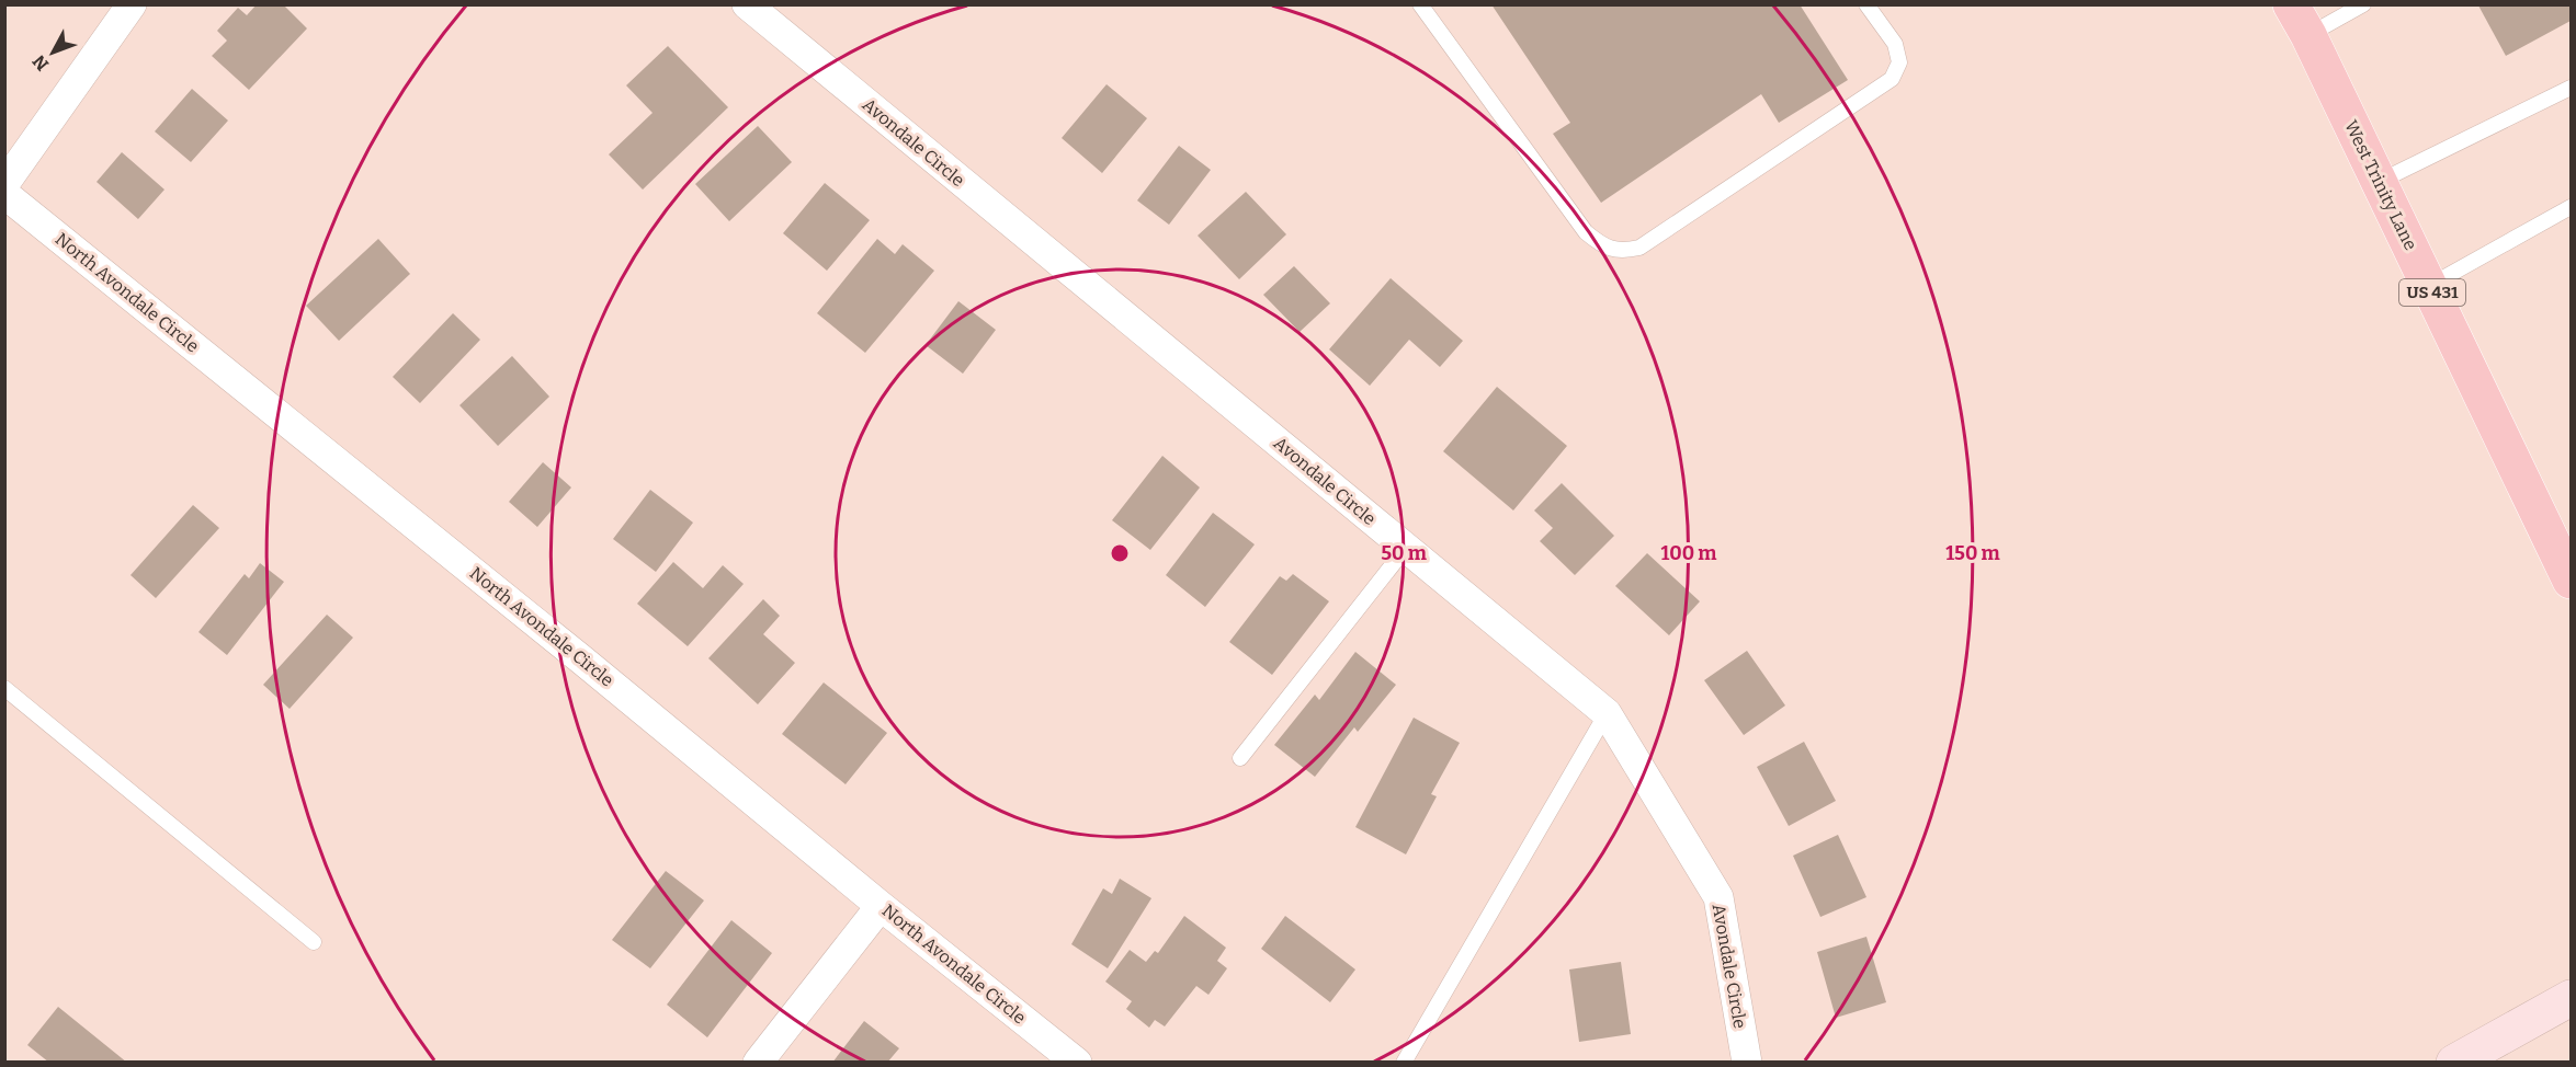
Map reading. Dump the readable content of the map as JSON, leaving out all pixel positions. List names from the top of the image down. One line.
{"streets":{"main road":["West Trinity Lane","US 431"],"street":["Avondale Circle","North Avondale Circle"]},"north":"bottom left","rings":["50 m","100 m","150 m"]}
